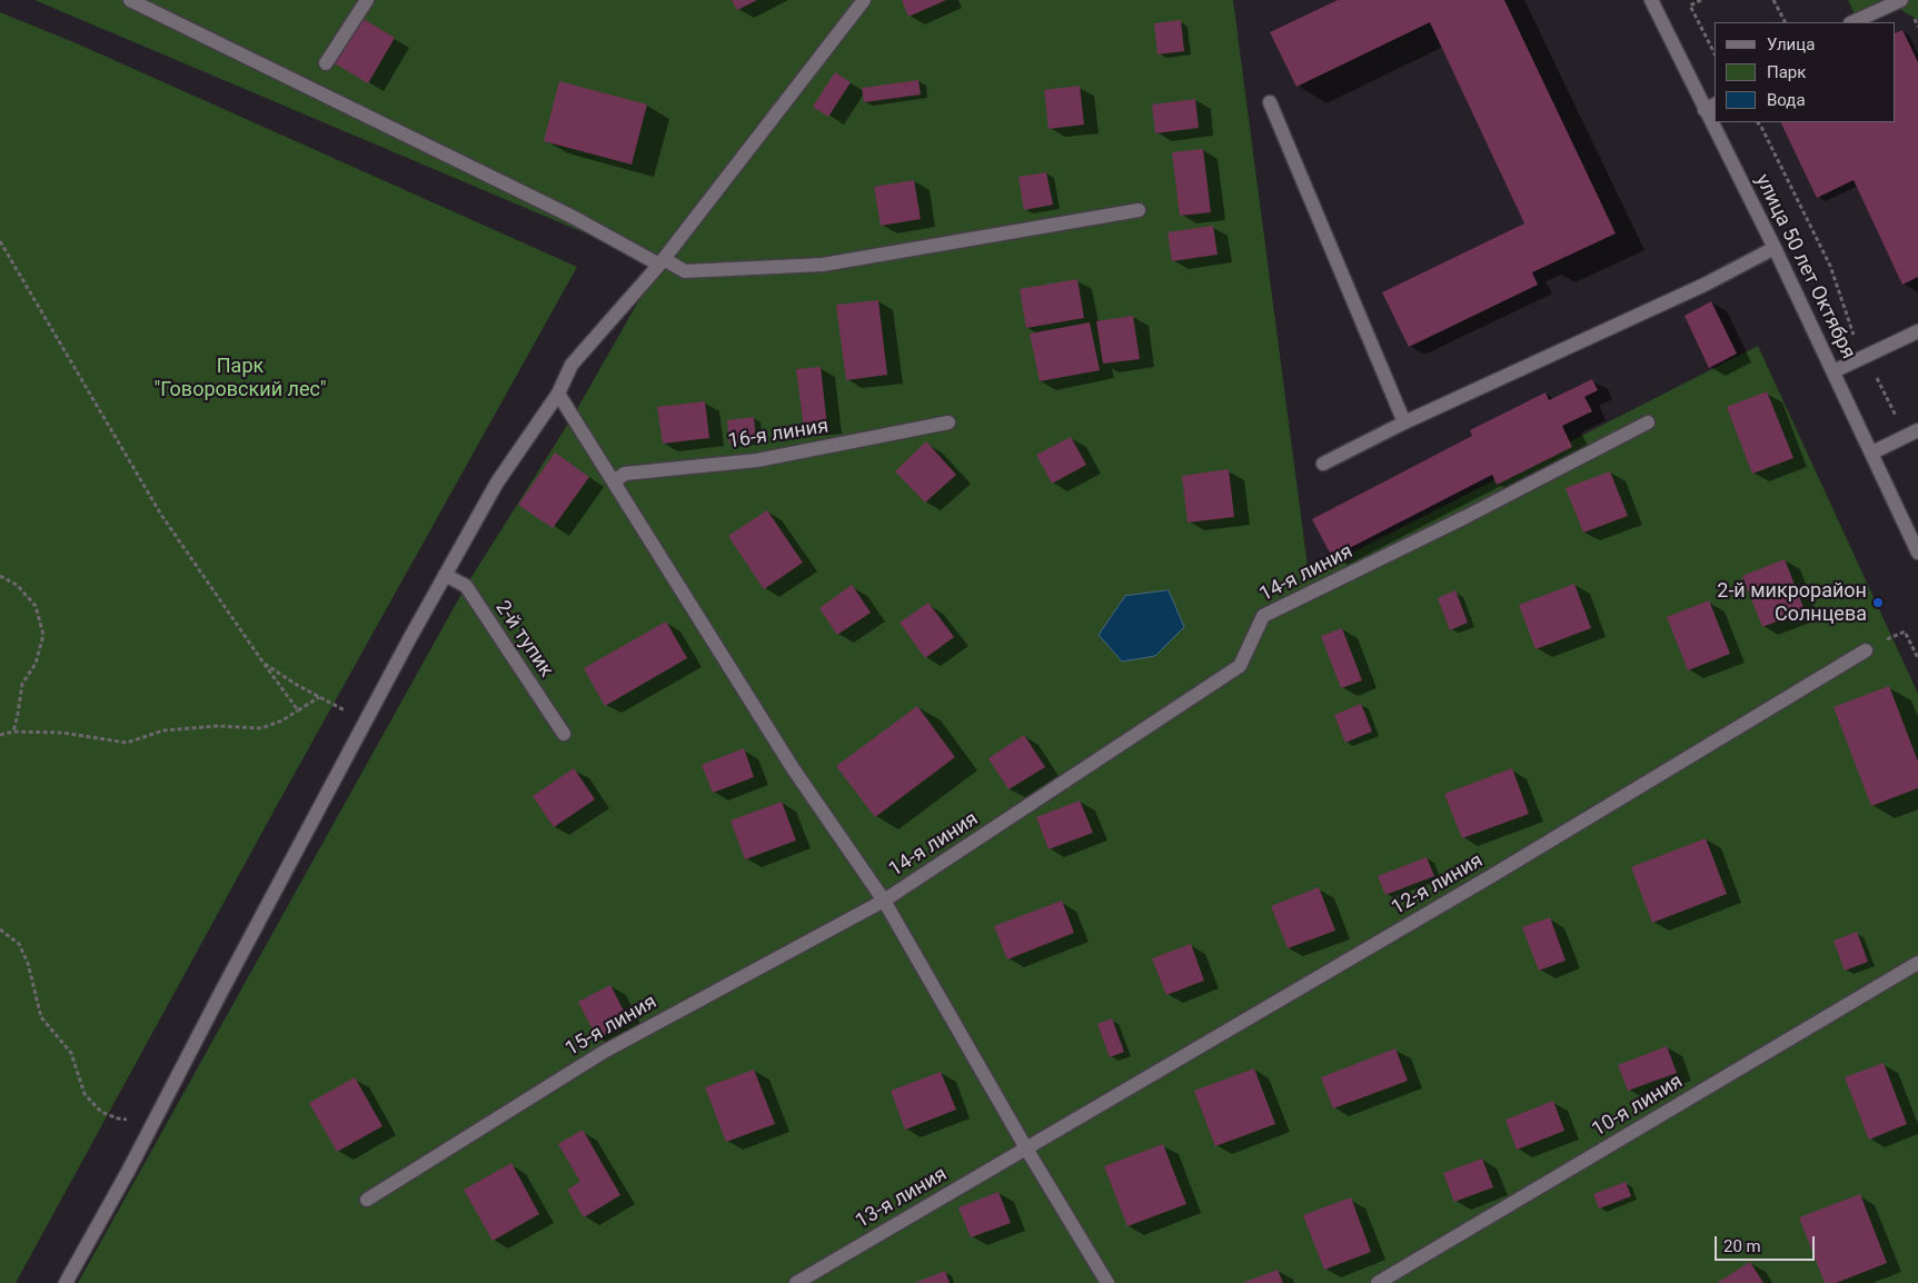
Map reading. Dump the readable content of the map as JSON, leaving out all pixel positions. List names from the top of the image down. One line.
{"streets":{"street":["улица 50 лет Октября","16-я линия","14-я линия","2-й тупик","12-я линия","15-я линия","10-я линия","13-я линия"]},"crossings":[["14-я линия","15-я линия"],["12-я линия","13-я линия"]],"parks":["Парк \"Говоровский лес\""],"places":["2-й микрорайон Солнцева"],"legend":["Улица","Парк","Вода"],"scale_bar":"20 m"}
